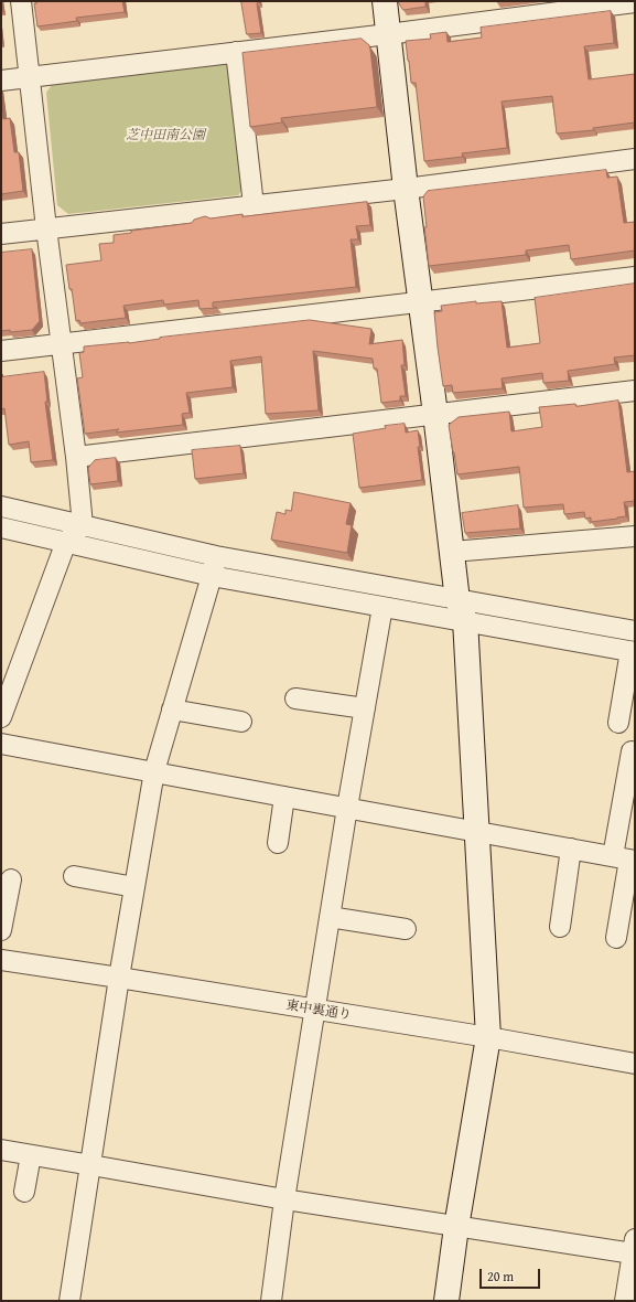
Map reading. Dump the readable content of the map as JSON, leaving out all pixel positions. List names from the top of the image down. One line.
{"streets":{"street":["東中裏通り"]},"parks":["芝中田南公園"],"scale_bar":"20 m"}
